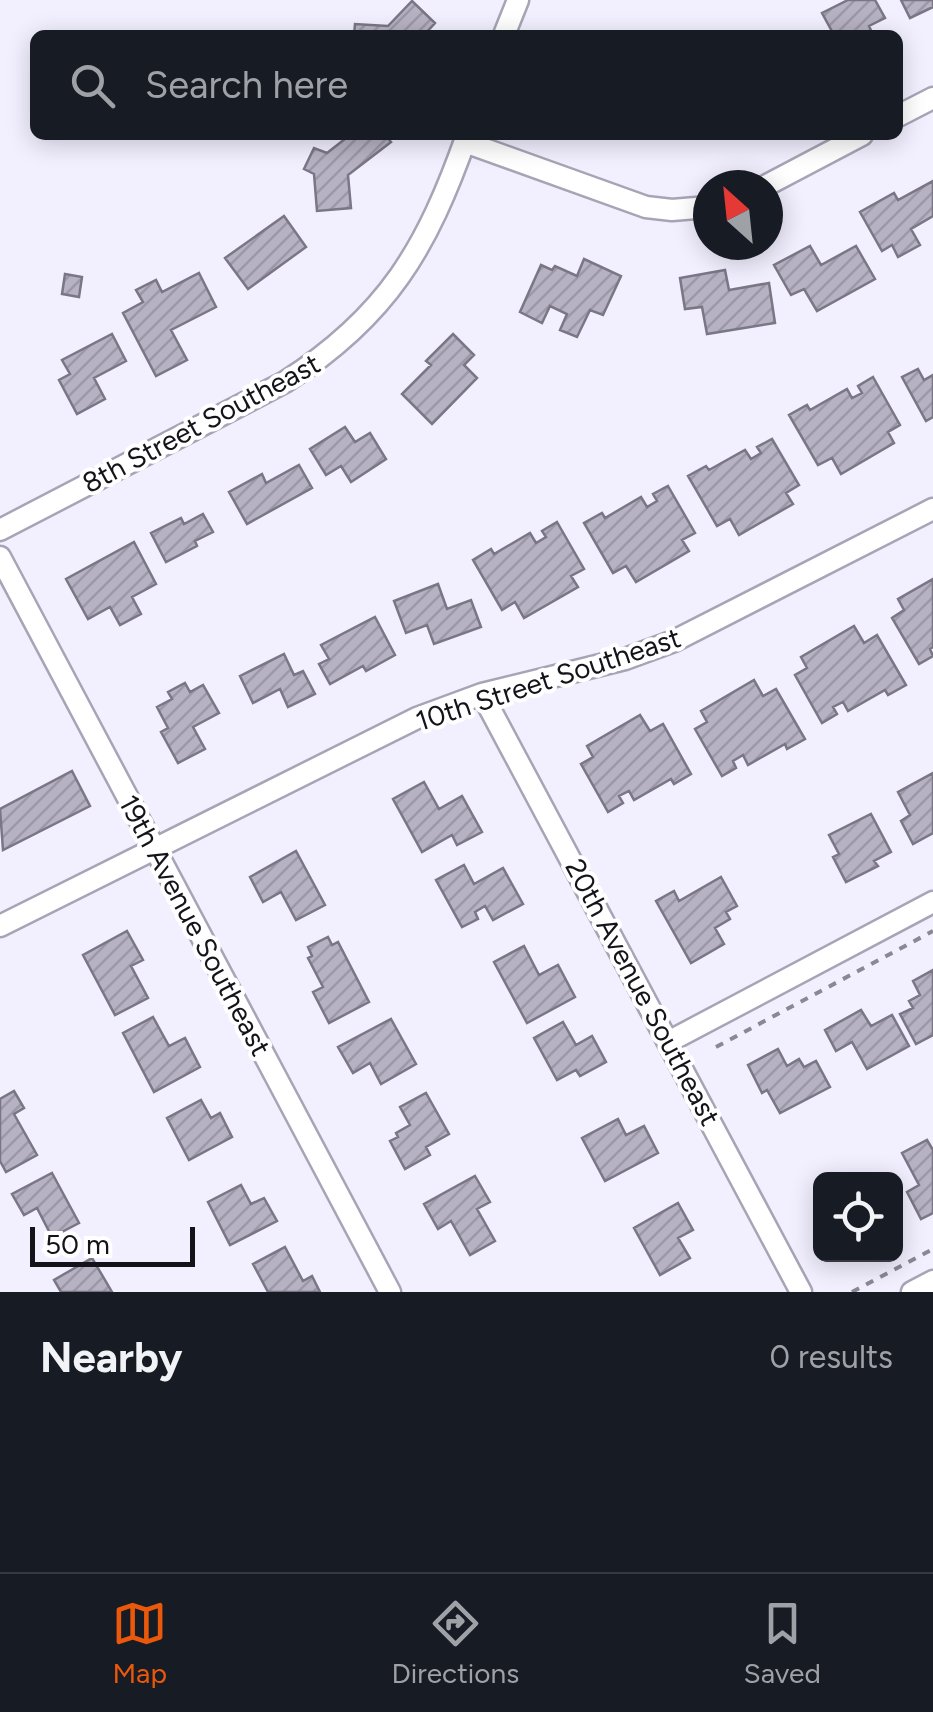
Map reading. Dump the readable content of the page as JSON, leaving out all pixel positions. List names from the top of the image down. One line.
{"streets":{"street":["8th Street Southeast","10th Street Southeast","19th Avenue Southeast","20th Avenue Southeast"]},"crossings":[["10th Street Southeast","19th Avenue Southeast"],["10th Street Southeast","20th Avenue Southeast"]],"scale_bar":"50 m","north":"top left","page":{"search":"Search here","scale":"50 m","heading":["Nearby","0 results"],"nav":["Map","Directions","Saved"]}}
